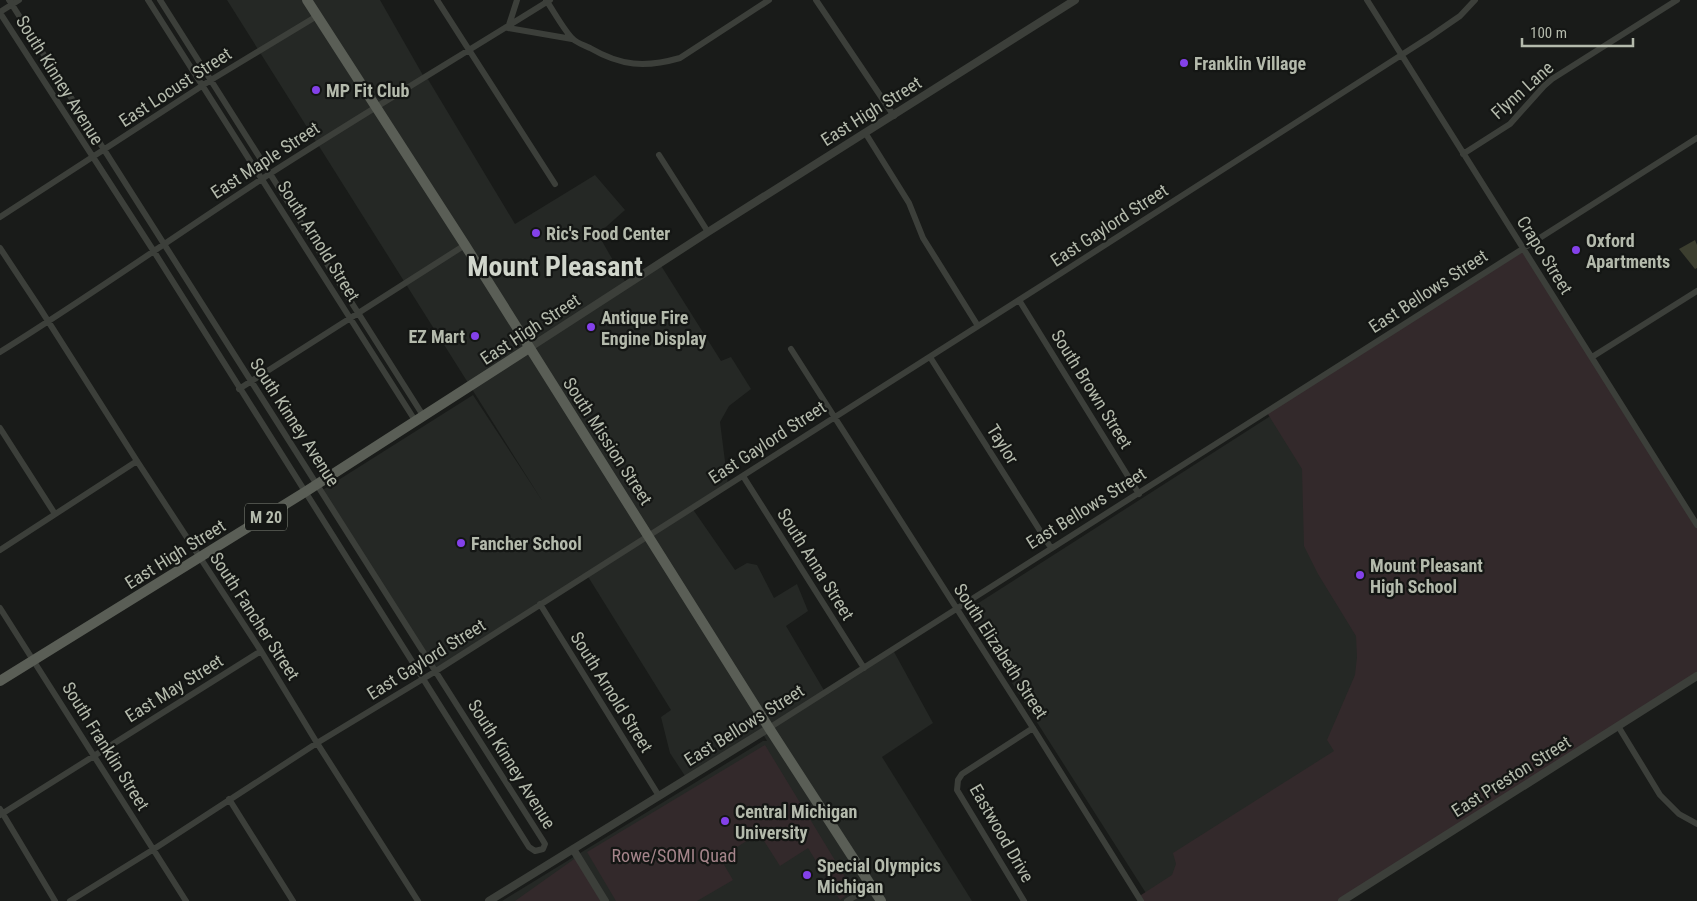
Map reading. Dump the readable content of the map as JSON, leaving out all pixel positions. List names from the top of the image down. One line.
{"streets":{"main road":["East High Street","South Mission Street","M 20"],"street":["South Kinney Avenue","East Locust Street","Flynn Lane","East Maple Street","East Gaylord Street","South Arnold Street","Crapo Street","East Bellows Street","South Brown Street","Taylor","South Anna Street","South Fancher Street","South Elizabeth Street","East May Street","South Franklin Street","East Preston Street","Eastwood Drive"]},"crossings":[["South Kinney Avenue","East Locust Street"],["South Kinney Avenue","East High Street"],["South Kinney Avenue","East Maple Street"],["South Kinney Avenue","East Gaylord Street"],["East Locust Street","South Arnold Street"],["East Locust Street","South Mission Street"],["Flynn Lane","Crapo Street"],["East High Street","South Arnold Street"],["East High Street","South Mission Street"],["East High Street","South Fancher Street"],["East High Street","South Franklin Street"],["East Maple Street","South Arnold Street"],["East Maple Street","South Mission Street"],["East Maple Street","South Fancher Street"],["East Gaylord Street","South Arnold Street"],["East Gaylord Street","Crapo Street"],["East Gaylord Street","South Brown Street"],["East Gaylord Street","South Mission Street"],["East Gaylord Street","Taylor"],["East Gaylord Street","South Anna Street"],["East Gaylord Street","South Fancher Street"],["East Gaylord Street","South Elizabeth Street"],["East Gaylord Street","South Franklin Street"],["South Arnold Street","East Bellows Street"],["Crapo Street","East Bellows Street"],["East Bellows Street","South Brown Street"],["East Bellows Street","South Mission Street"],["East Bellows Street","Taylor"],["East Bellows Street","South Anna Street"],["East Bellows Street","South Elizabeth Street"],["South Fancher Street","East May Street"],["South Elizabeth Street","Eastwood Drive"],["East May Street","South Franklin Street"]],"districts":["Mount Pleasant"],"parks":["Rowe/SOMI Quad"],"places":["Franklin Village","MP Fit Club","Ric's Food Center","Oxford Apartments","Antique Fire Engine Display","EZ Mart","Fancher School","Mount Pleasant High School","Central Michigan University","Special Olympics Michigan"],"scale_bar":"100 m"}
